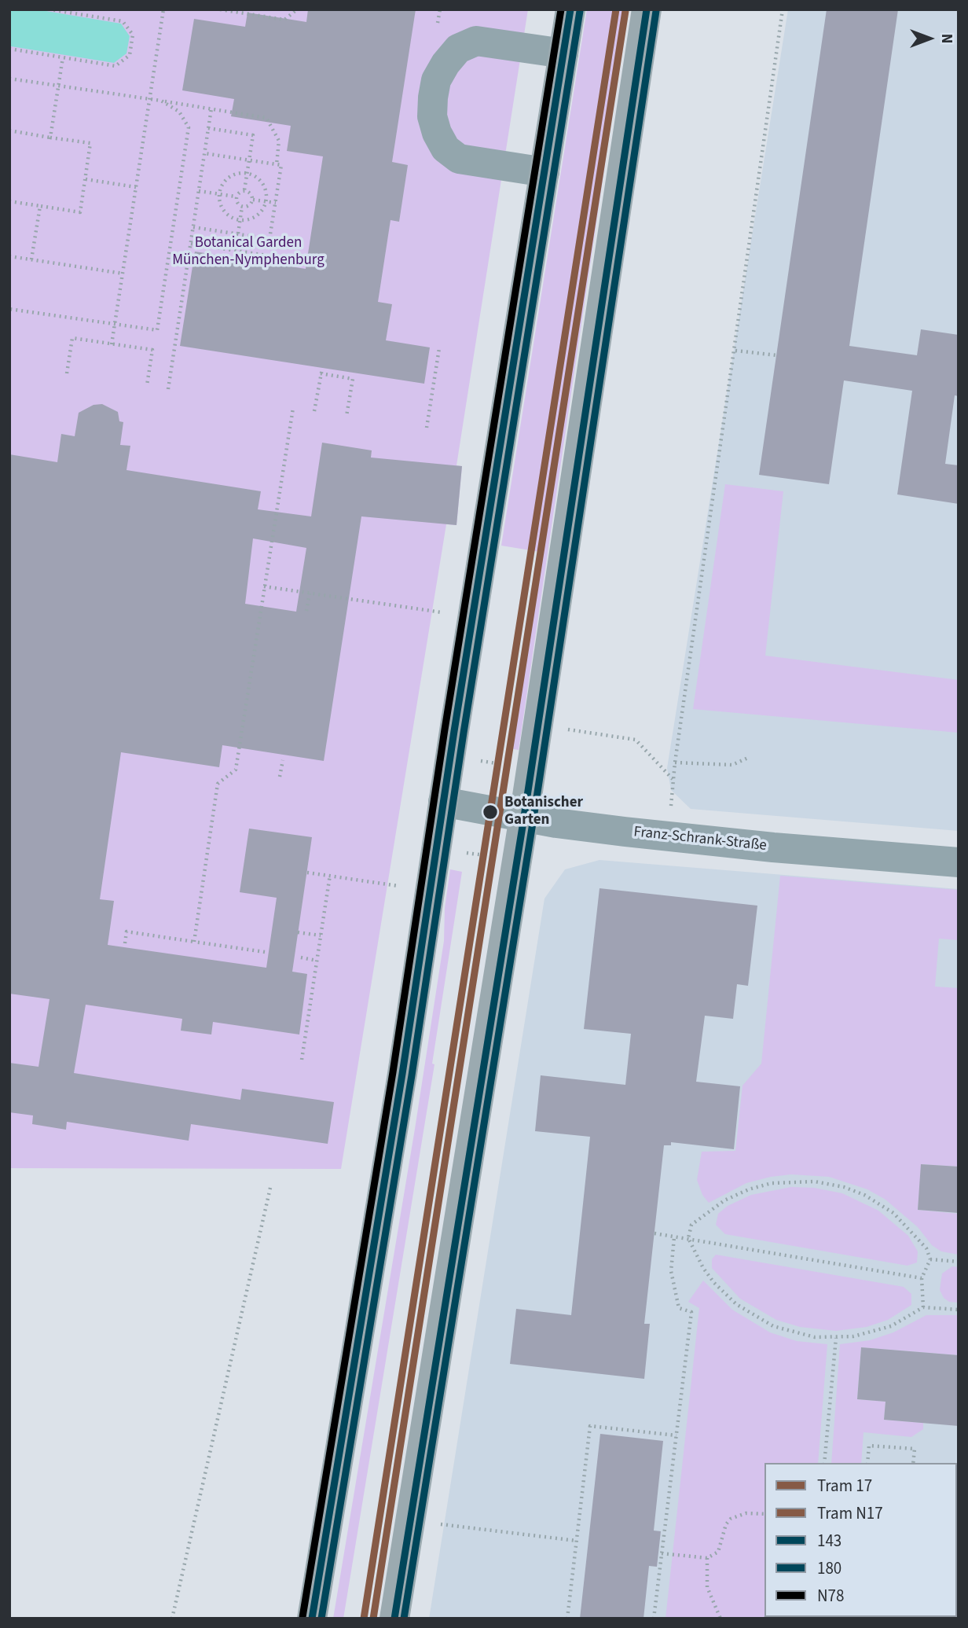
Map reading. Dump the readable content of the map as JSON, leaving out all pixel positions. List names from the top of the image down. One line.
{"streets":{"street":["Franz-Schrank-Straße"]},"parks":["Botanical Garden München-Nymphenburg"],"places":["Botanischer Garten"],"lines":["tram line 17","transit line 143","transit line N78","tram line N17","transit line 180"],"legend":["Tram 17","Tram N17","143","180","N78"],"north":"right"}
